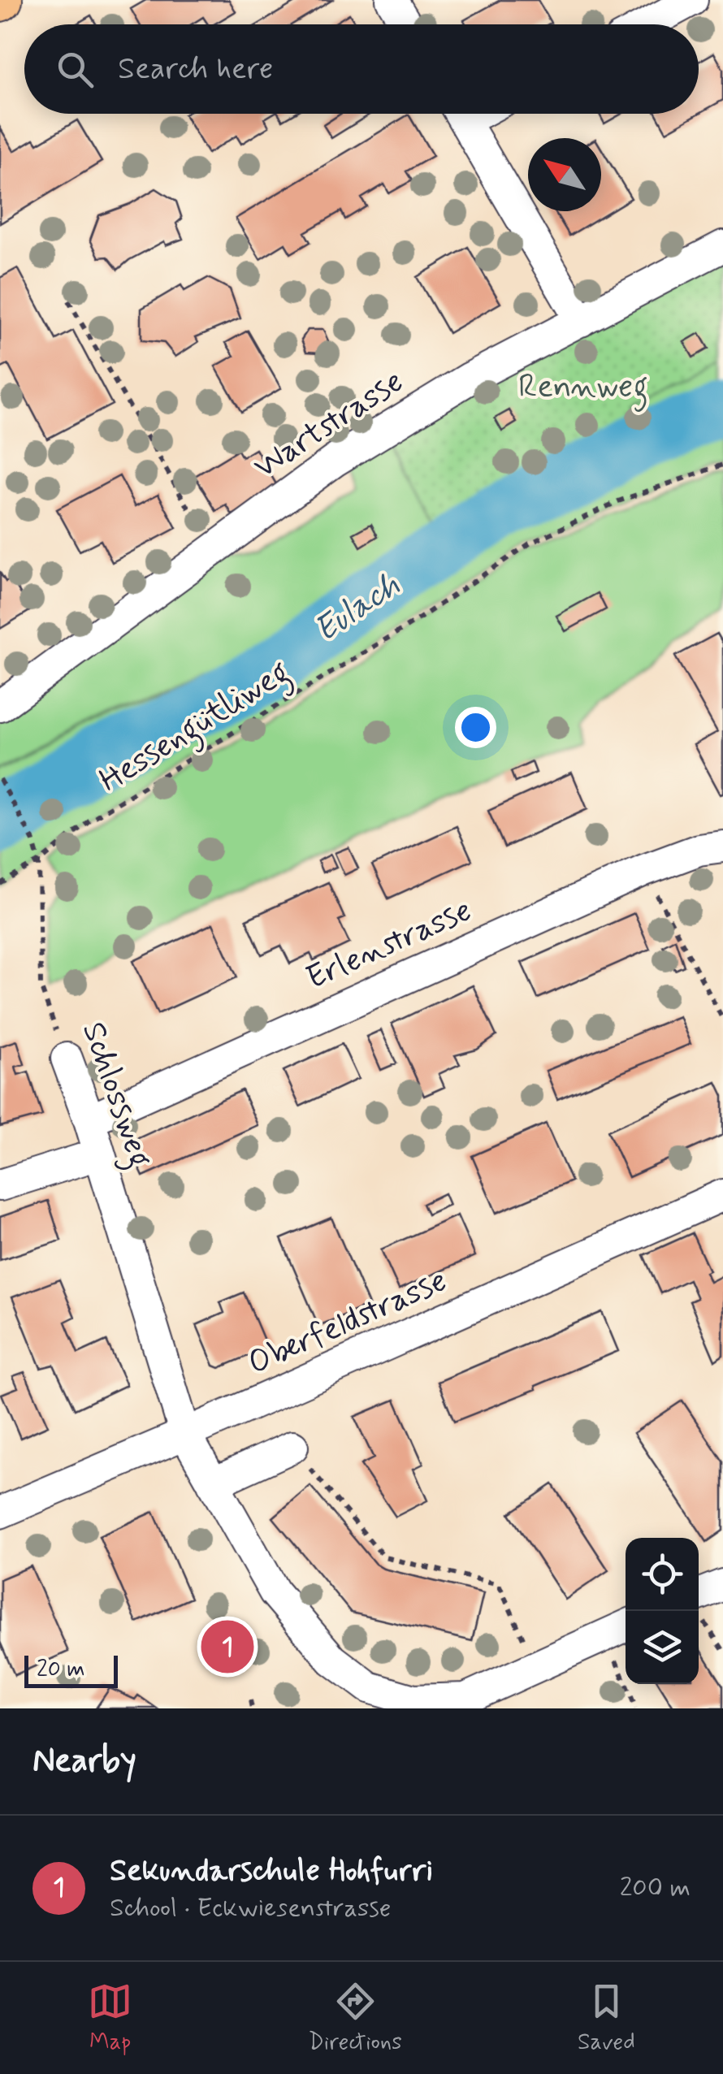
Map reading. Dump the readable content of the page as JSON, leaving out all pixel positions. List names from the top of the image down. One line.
{"streets":{"street":["Wartstrasse","Erlenstrasse","Schlossweg","Oberfeldstrasse"],"path":["Hessengütliweg"]},"crossings":[["Hessengütliweg","Schlossweg"],["Erlenstrasse","Schlossweg"],["Schlossweg","Oberfeldstrasse"]],"water":["Eulach"],"parks":["Rennweg"],"scale_bar":"20 m","north":"top left","page":{"search":"Search here","pins":"1","scale":"20 m","heading":"Nearby","list":[{"mark":"1","name":"Sekundarschule Hohfurri","note":"School · Eckwiesenstrasse","value":"200 m"}],"nav":["Map","Directions","Saved"]}}
